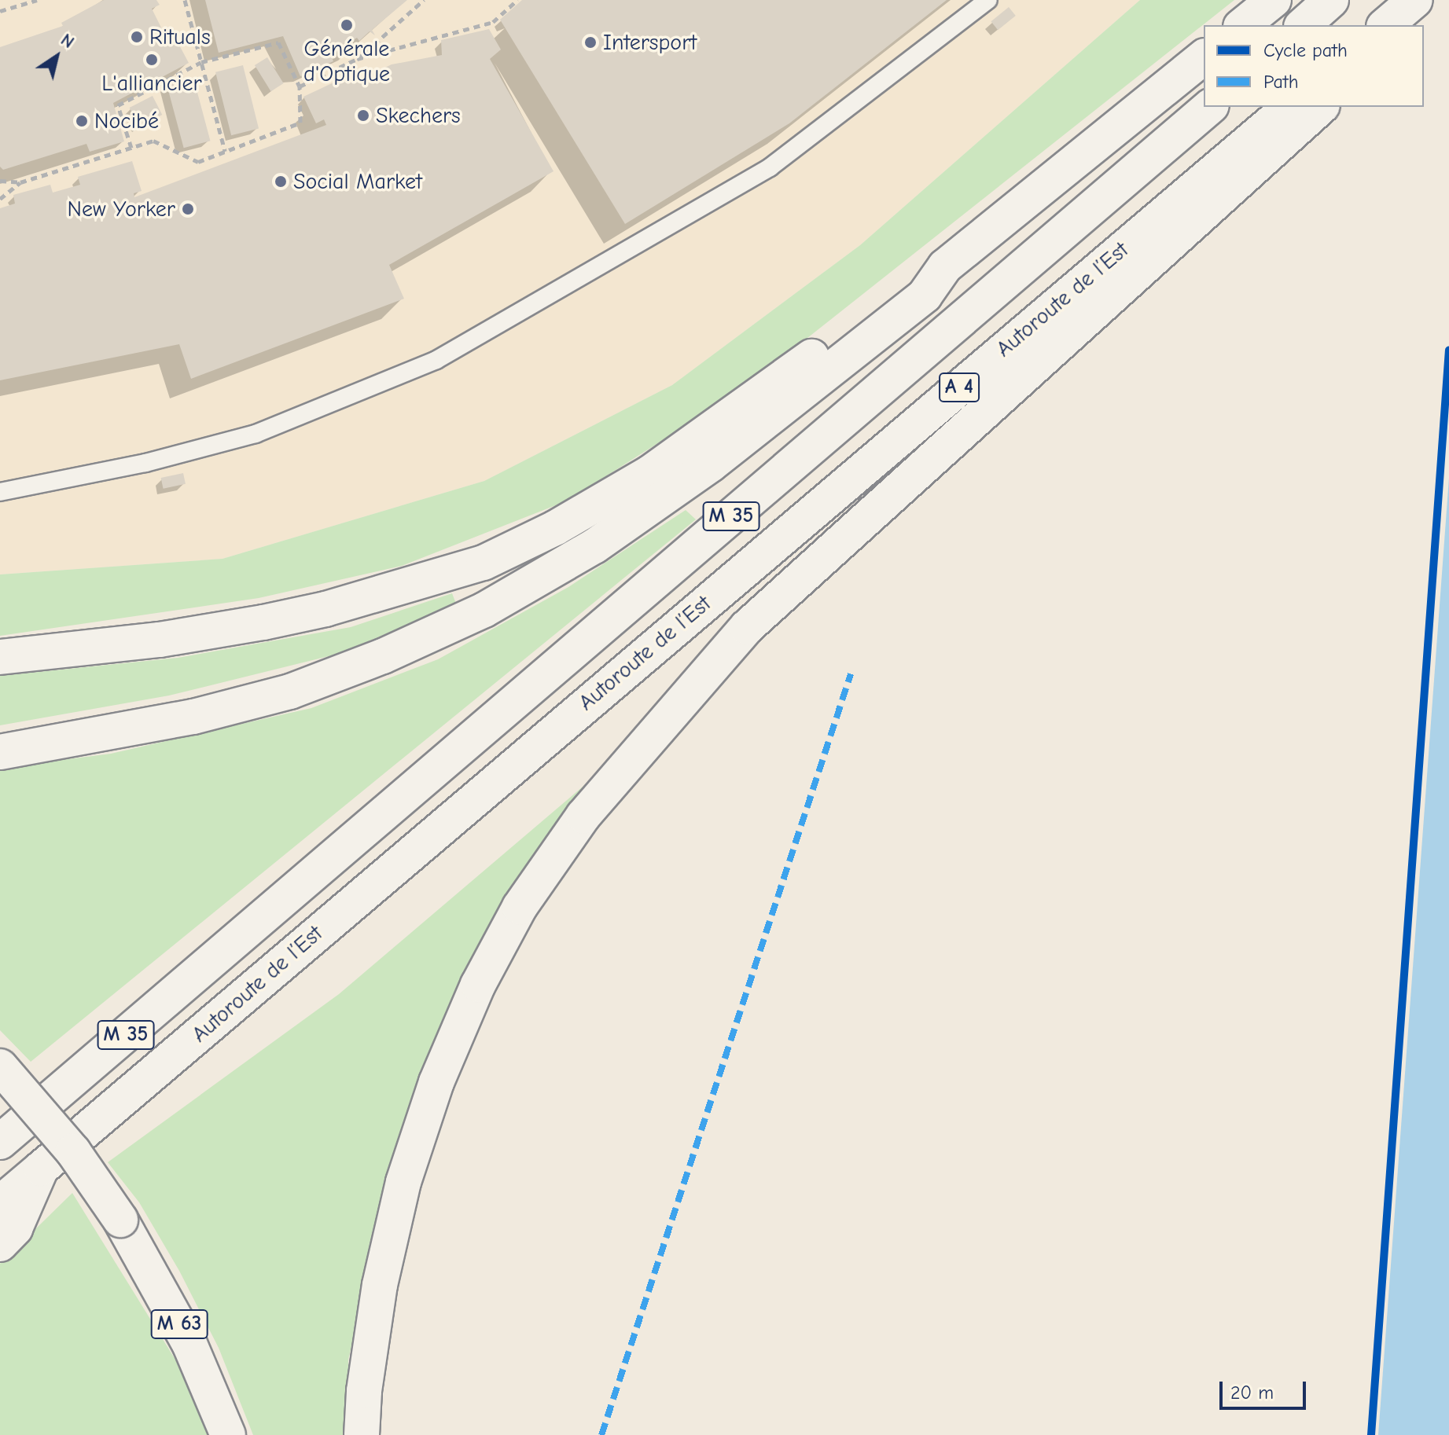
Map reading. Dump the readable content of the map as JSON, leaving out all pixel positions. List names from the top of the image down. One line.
{"streets":{"main road":["Autoroute de l’Est","A 4","M 35","M 63"]},"places":["Générale d'Optique","Rituals","Intersport","L'alliancier","Skechers","Nocibé","Social Market","New Yorker"],"legend":["Cycle path","Path"],"scale_bar":"20 m","north":"top right"}
